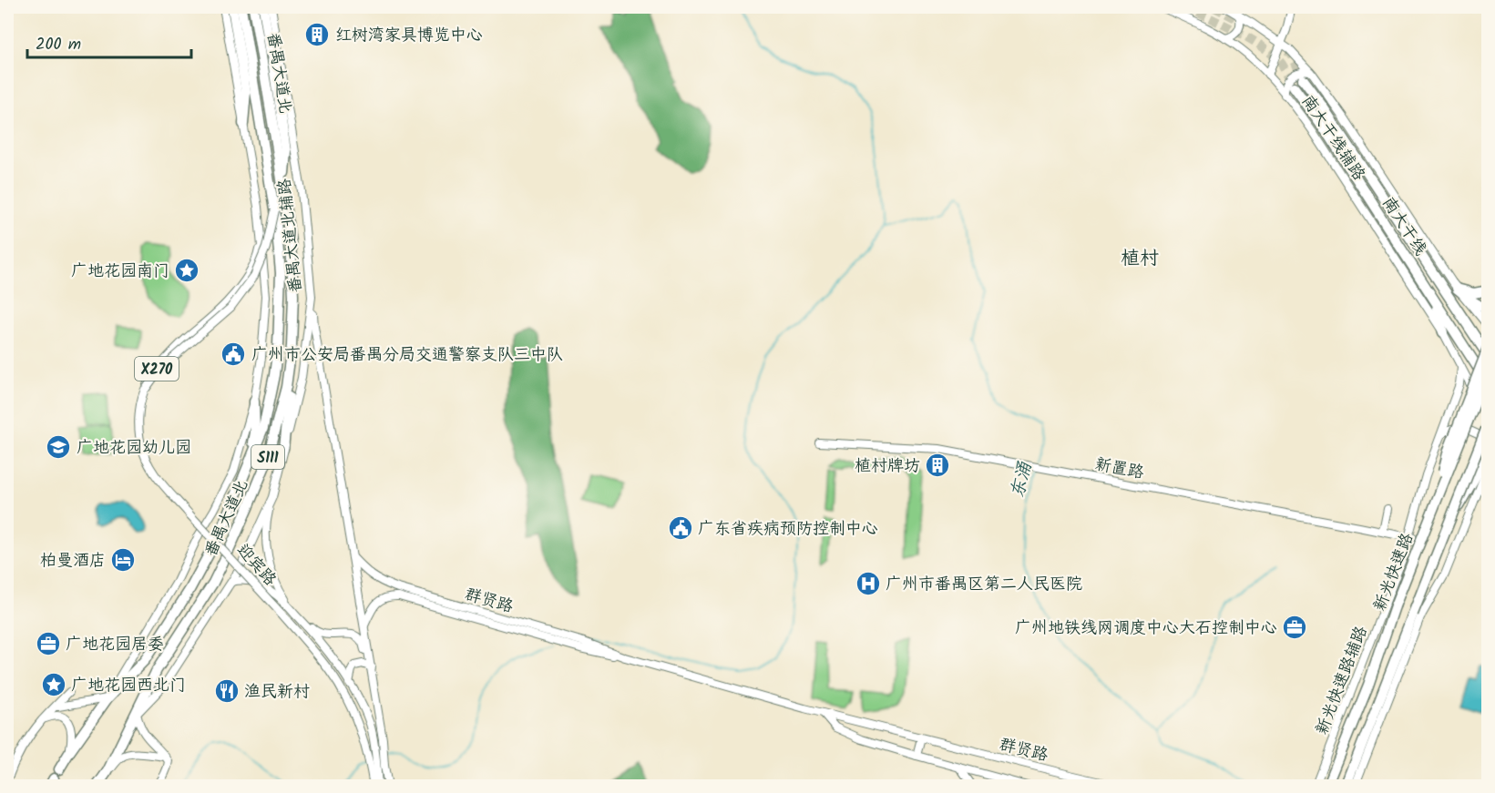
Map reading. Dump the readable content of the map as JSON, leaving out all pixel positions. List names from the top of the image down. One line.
{"streets":{"highway":["番禺大道北","南大干线","S111","新光快速路"],"main road":["南大干线辅路","番禺大道北辅路","X270","迎宾路"],"street":["新置路","群贤路","新光快速路辅路"]},"crossings":[["番禺大道北","番禺大道北辅路"],["南大干线辅路","南大干线"],["南大干线辅路","新光快速路辅路"],["番禺大道北辅路","迎宾路"],["迎宾路","群贤路"]],"districts":["植村"],"water":["东涌"],"places":{"building":["红树湾家具博览中心","植村牌坊"],"place":["广地花园南门","广地花园西北门"],"public building":["广州市公安局番禺分局交通警察支队三中队","广东省疾病预防控制中心"],"school or university":["广地花园幼儿园"],"hotel":["柏曼酒店"],"hospital":["广州市番禺区第二人民医院"],"office":["广州地铁线网调度中心大石控制中心","广地花园居委"],"restaurant":["渔民新村"]},"scale_bar":"200 m"}
